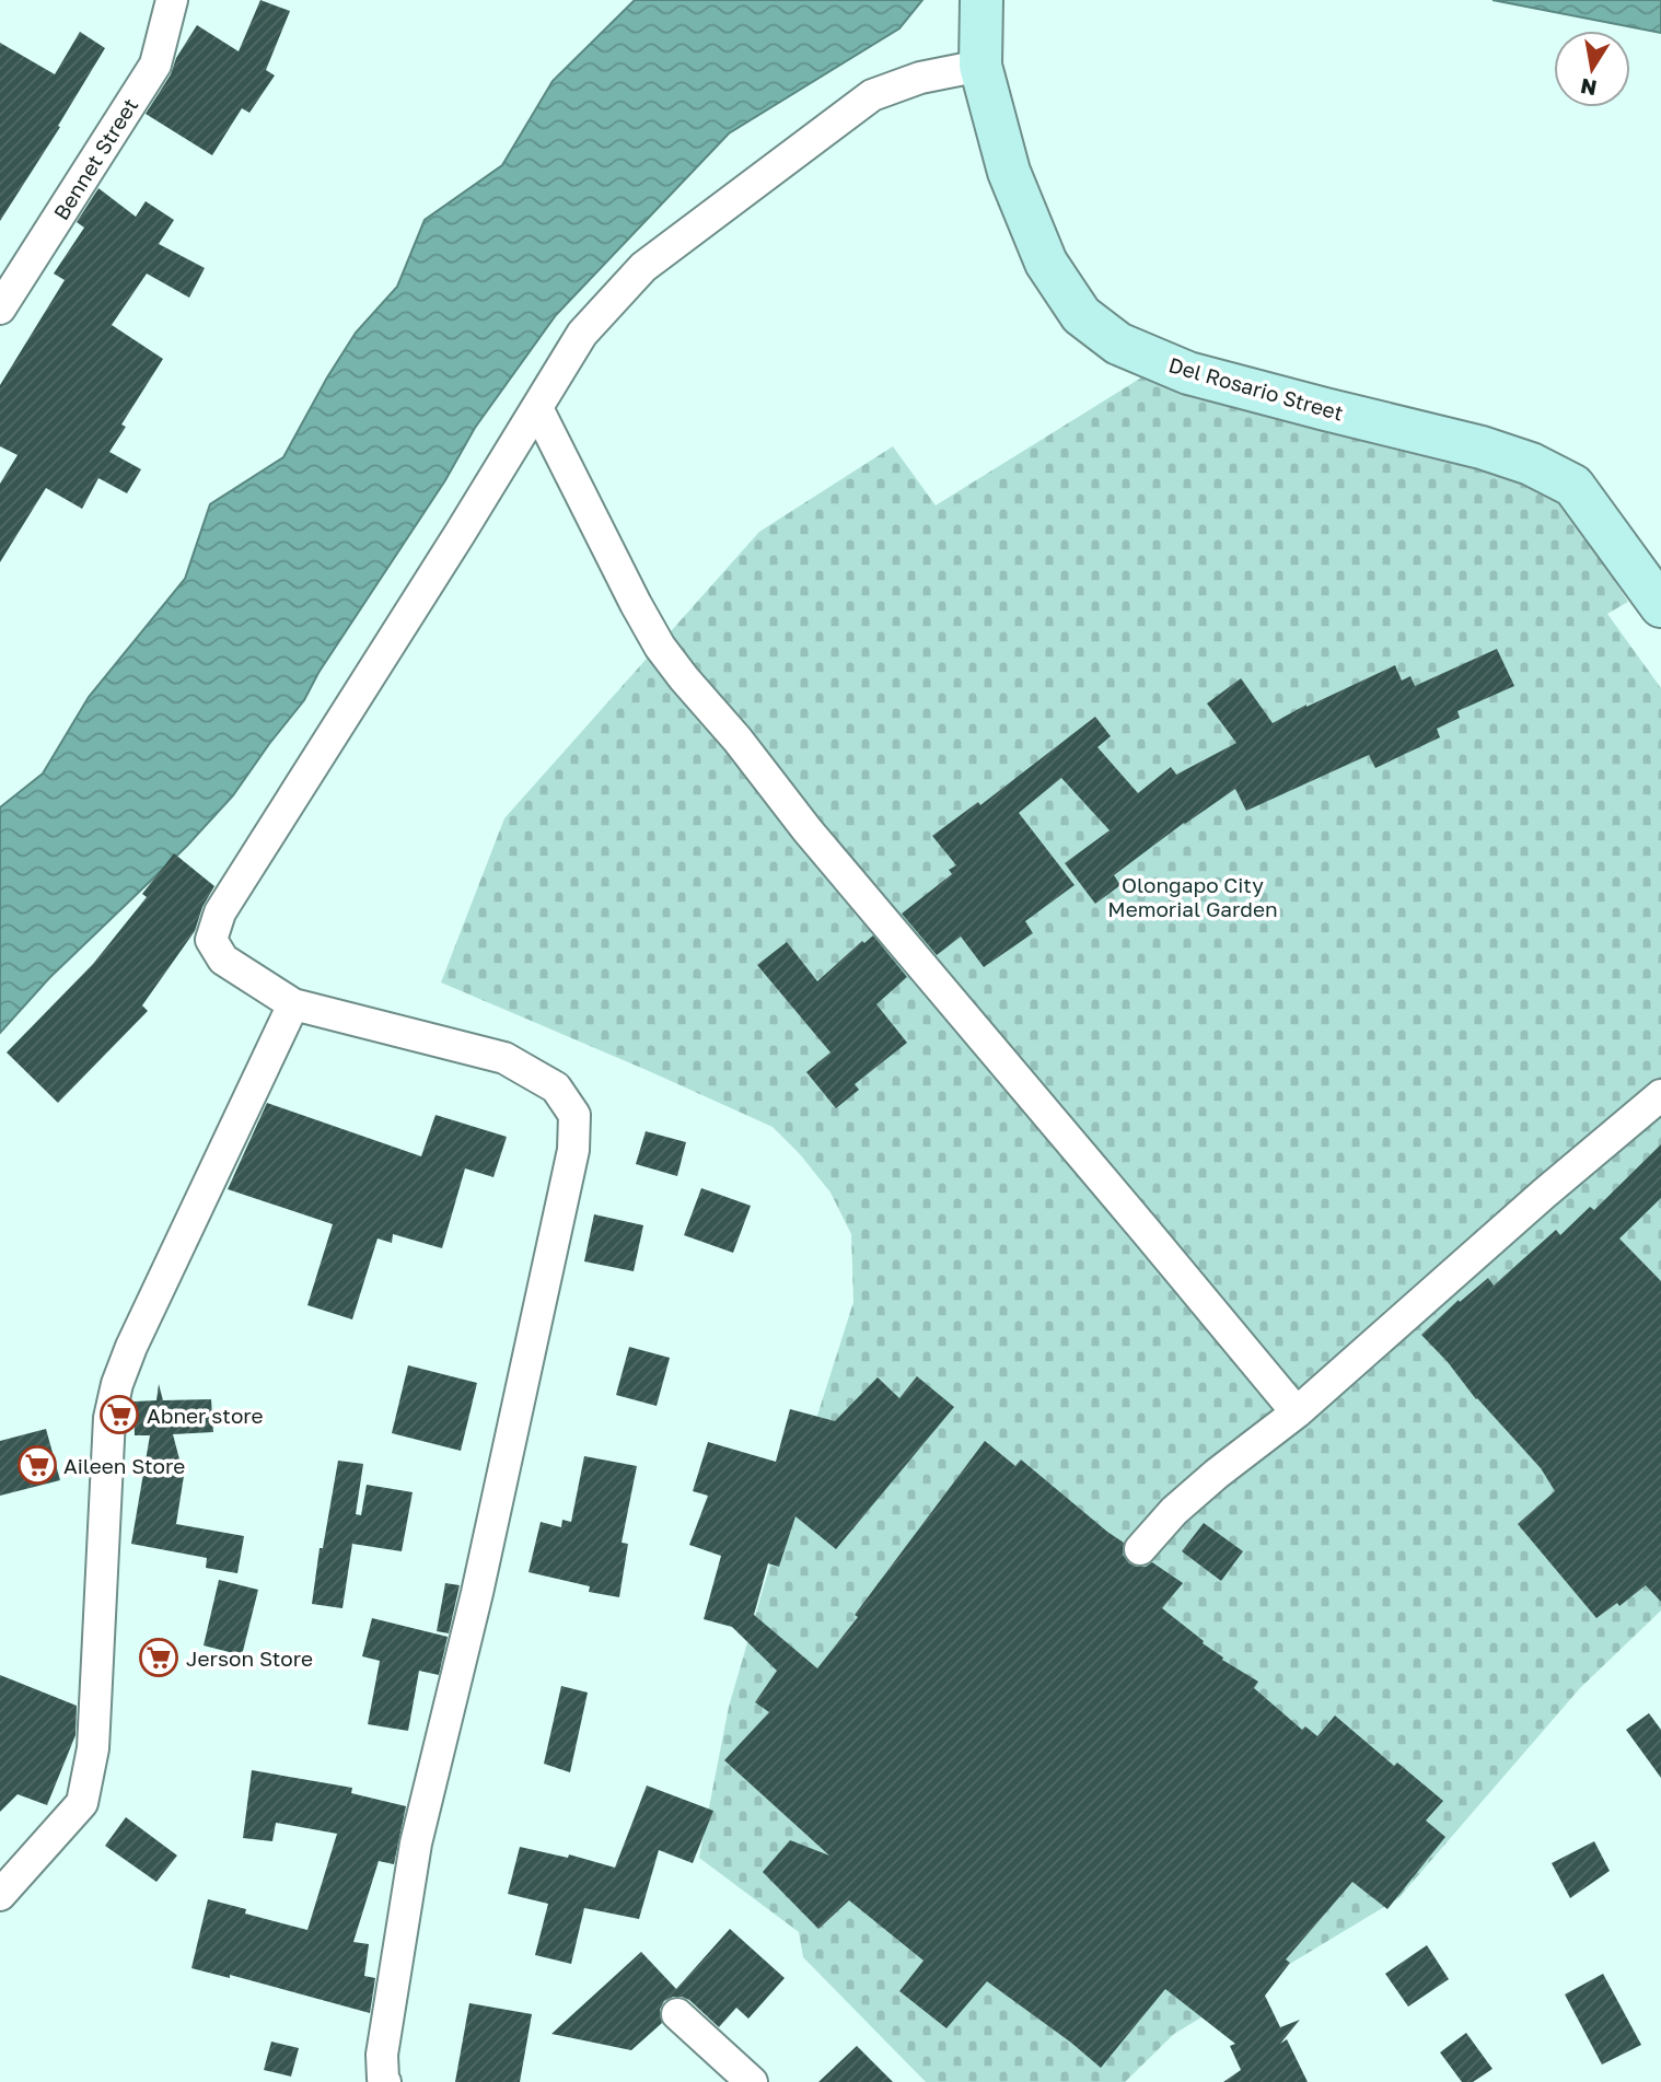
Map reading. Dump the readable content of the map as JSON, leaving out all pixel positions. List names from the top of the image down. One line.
{"streets":{"main road":["Del Rosario Street"],"street":["Bennet Street"]},"parks":["Olongapo City Memorial Garden"],"places":{"supermarket":["Abner store","Aileen Store","Jerson Store"]},"north":"bottom"}
